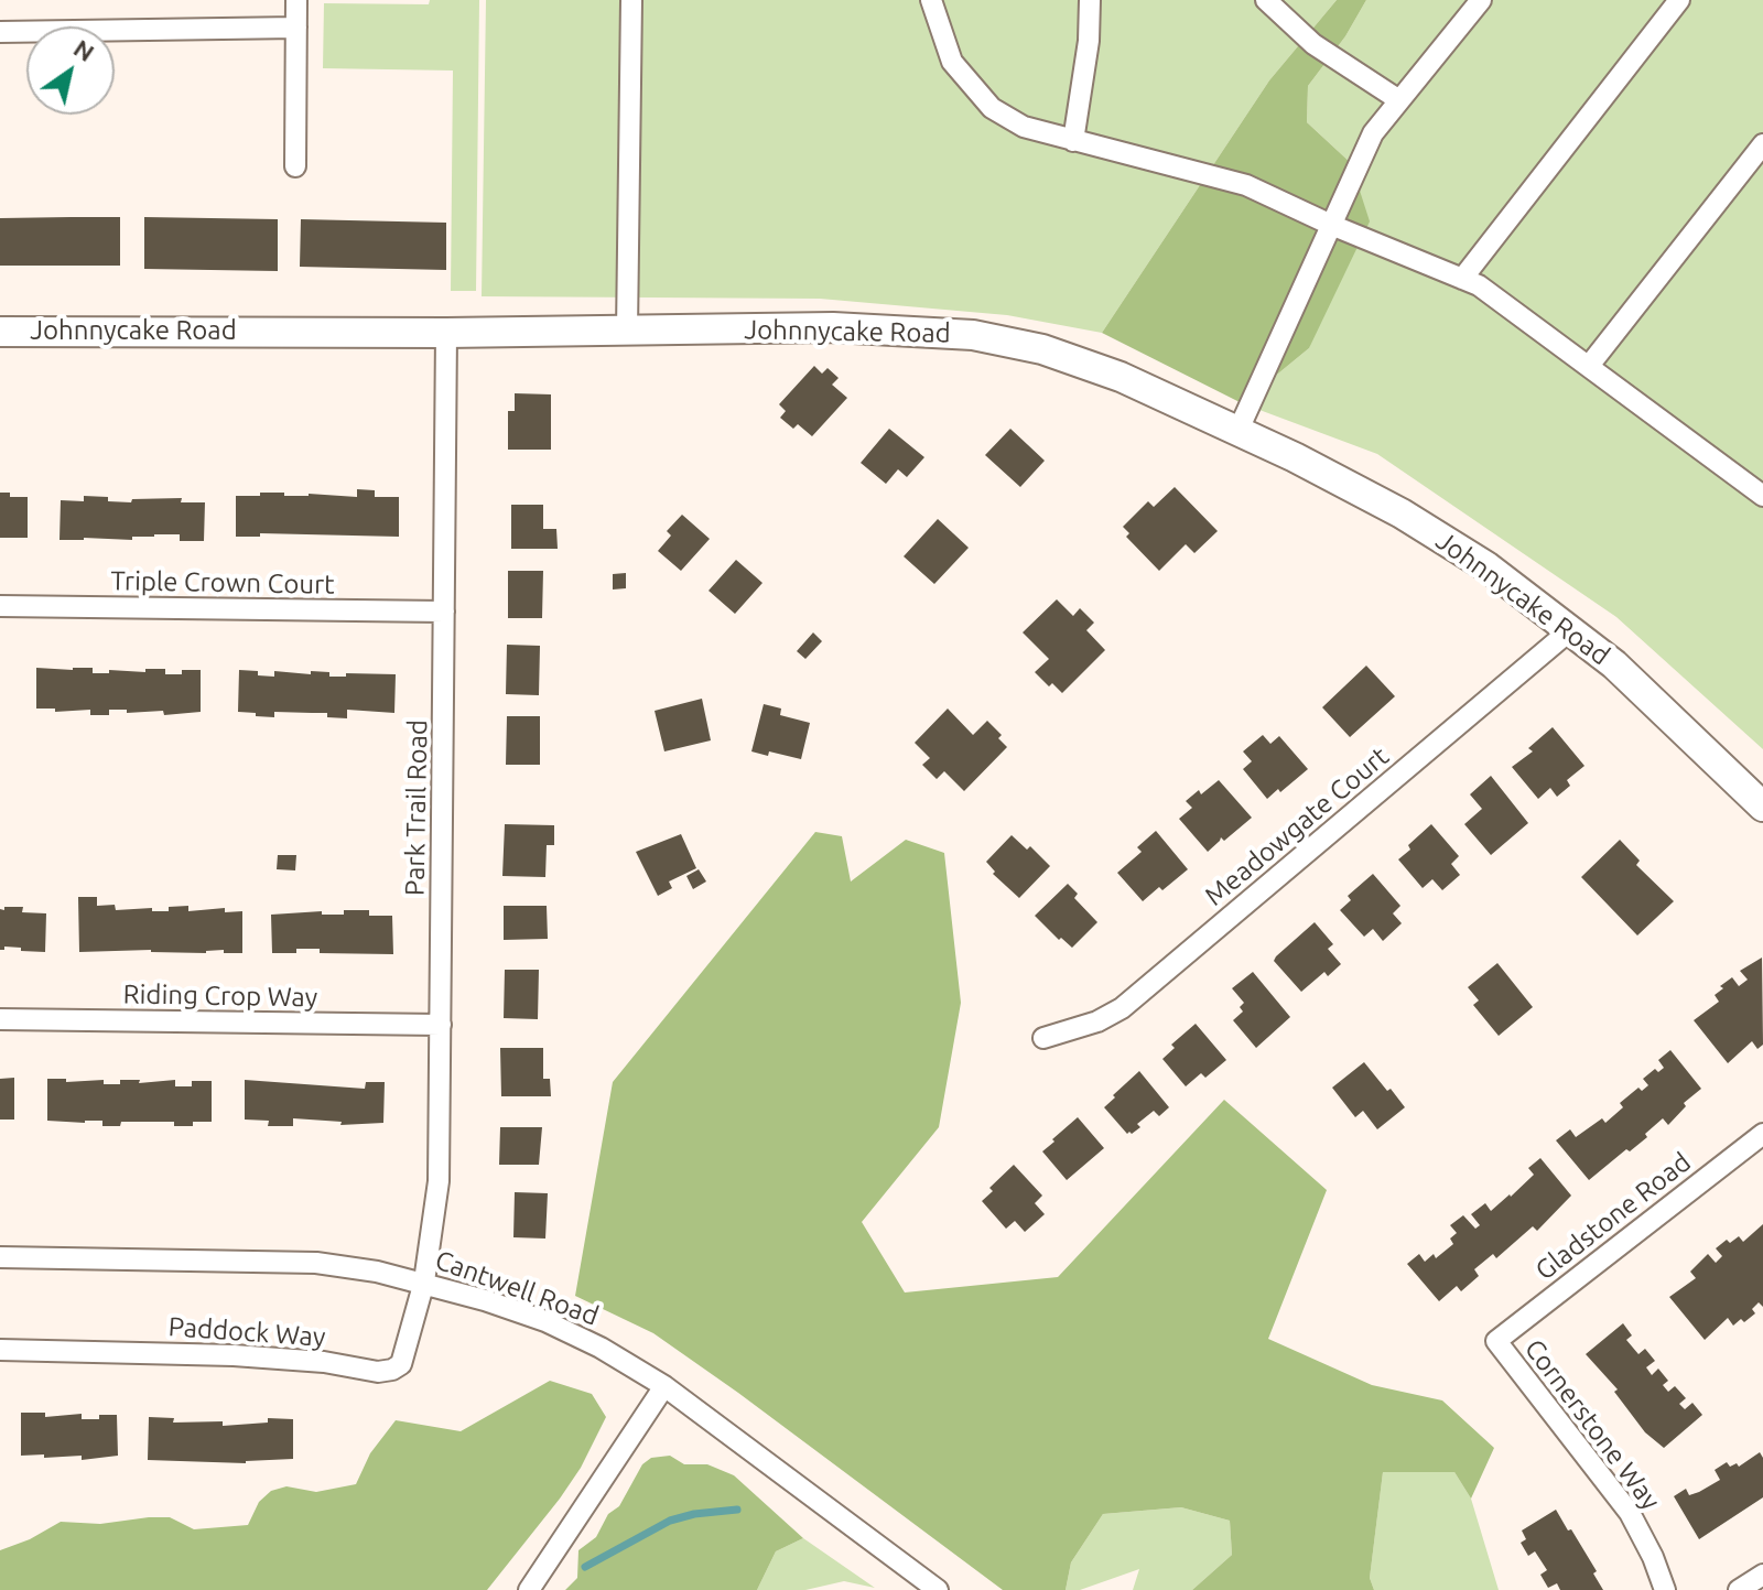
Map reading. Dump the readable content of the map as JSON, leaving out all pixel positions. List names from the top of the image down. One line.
{"streets":{"street":["Johnnycake Road","Triple Crown Court","Park Trail Road","Meadowgate Court","Riding Crop Way","Gladstone Road","Cantwell Road","Paddock Way","Cornerstone Way"]},"crossings":[["Johnnycake Road","Park Trail Road"],["Johnnycake Road","Meadowgate Court"],["Triple Crown Court","Park Trail Road"],["Park Trail Road","Riding Crop Way"],["Park Trail Road","Cantwell Road"],["Park Trail Road","Paddock Way"],["Gladstone Road","Cornerstone Way"],["Cantwell Road","Paddock Way"]],"north":"top right"}
